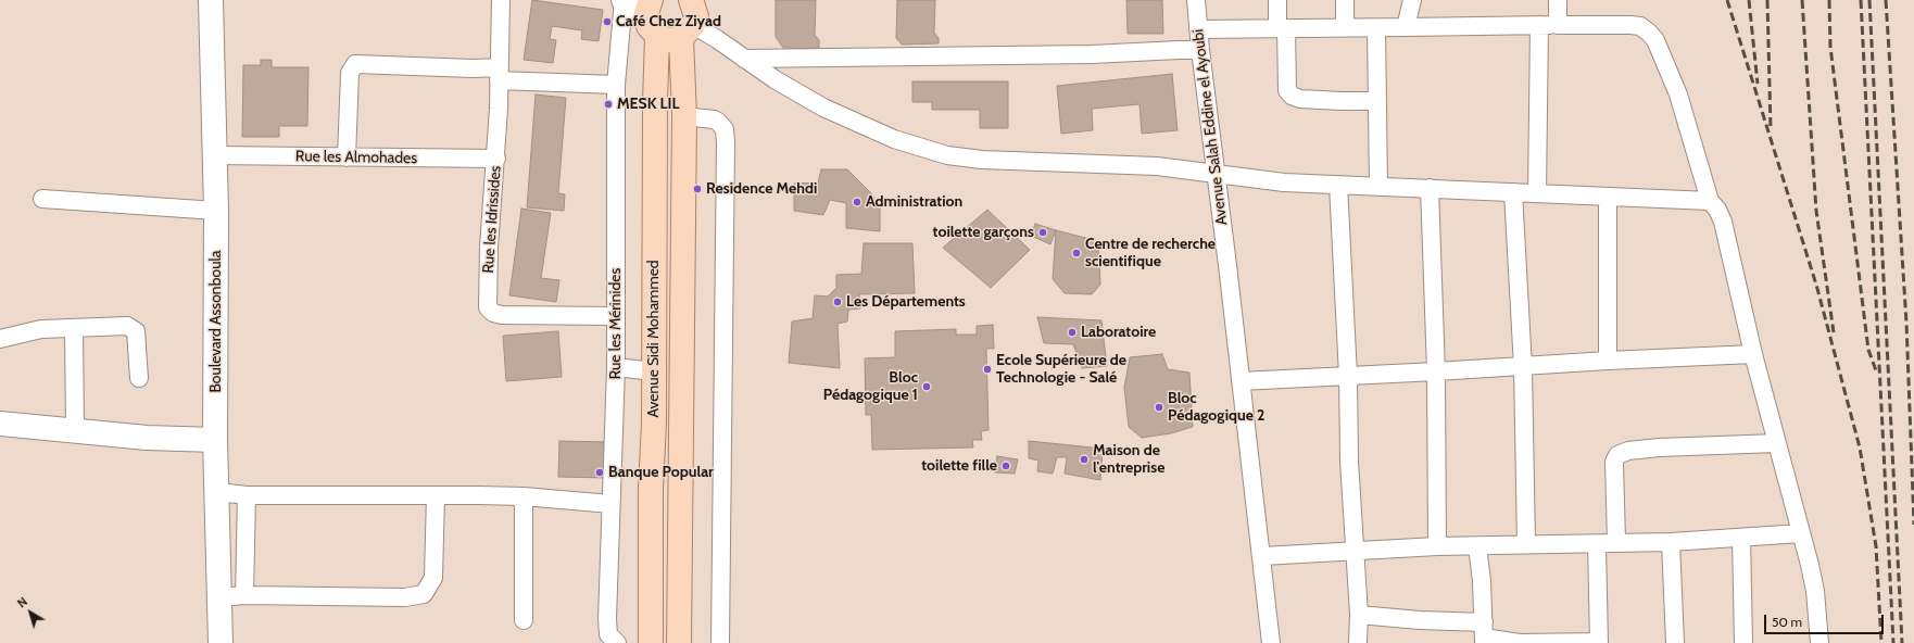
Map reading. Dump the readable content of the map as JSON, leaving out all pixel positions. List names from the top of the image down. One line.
{"streets":{"main road":["Avenue Sidi Mohammed"],"street":["Avenue Salah Eddine el Ayoubi","Rue les Almohades","Rue les Idrissides","Boulevard Assonboula","Rue les Mérinides"]},"crossings":[["Rue les Almohades","Rue les Idrissides"],["Rue les Almohades","Boulevard Assonboula"],["Rue les Idrissides","Rue les Mérinides"]],"places":["Café Chez Ziyad","MESK LIL","Residence Mehdi","Administration","toilette garçons","Centre de recherche scientifique","Les Départements","Laboratoire","Ecole Supérieure de Technologie - Salé","Bloc Pédagogique 1","Bloc Pédagogique 2","Maison de l'entreprise","toilette fille","Banque Popular"],"scale_bar":"50 m","north":"top left"}
